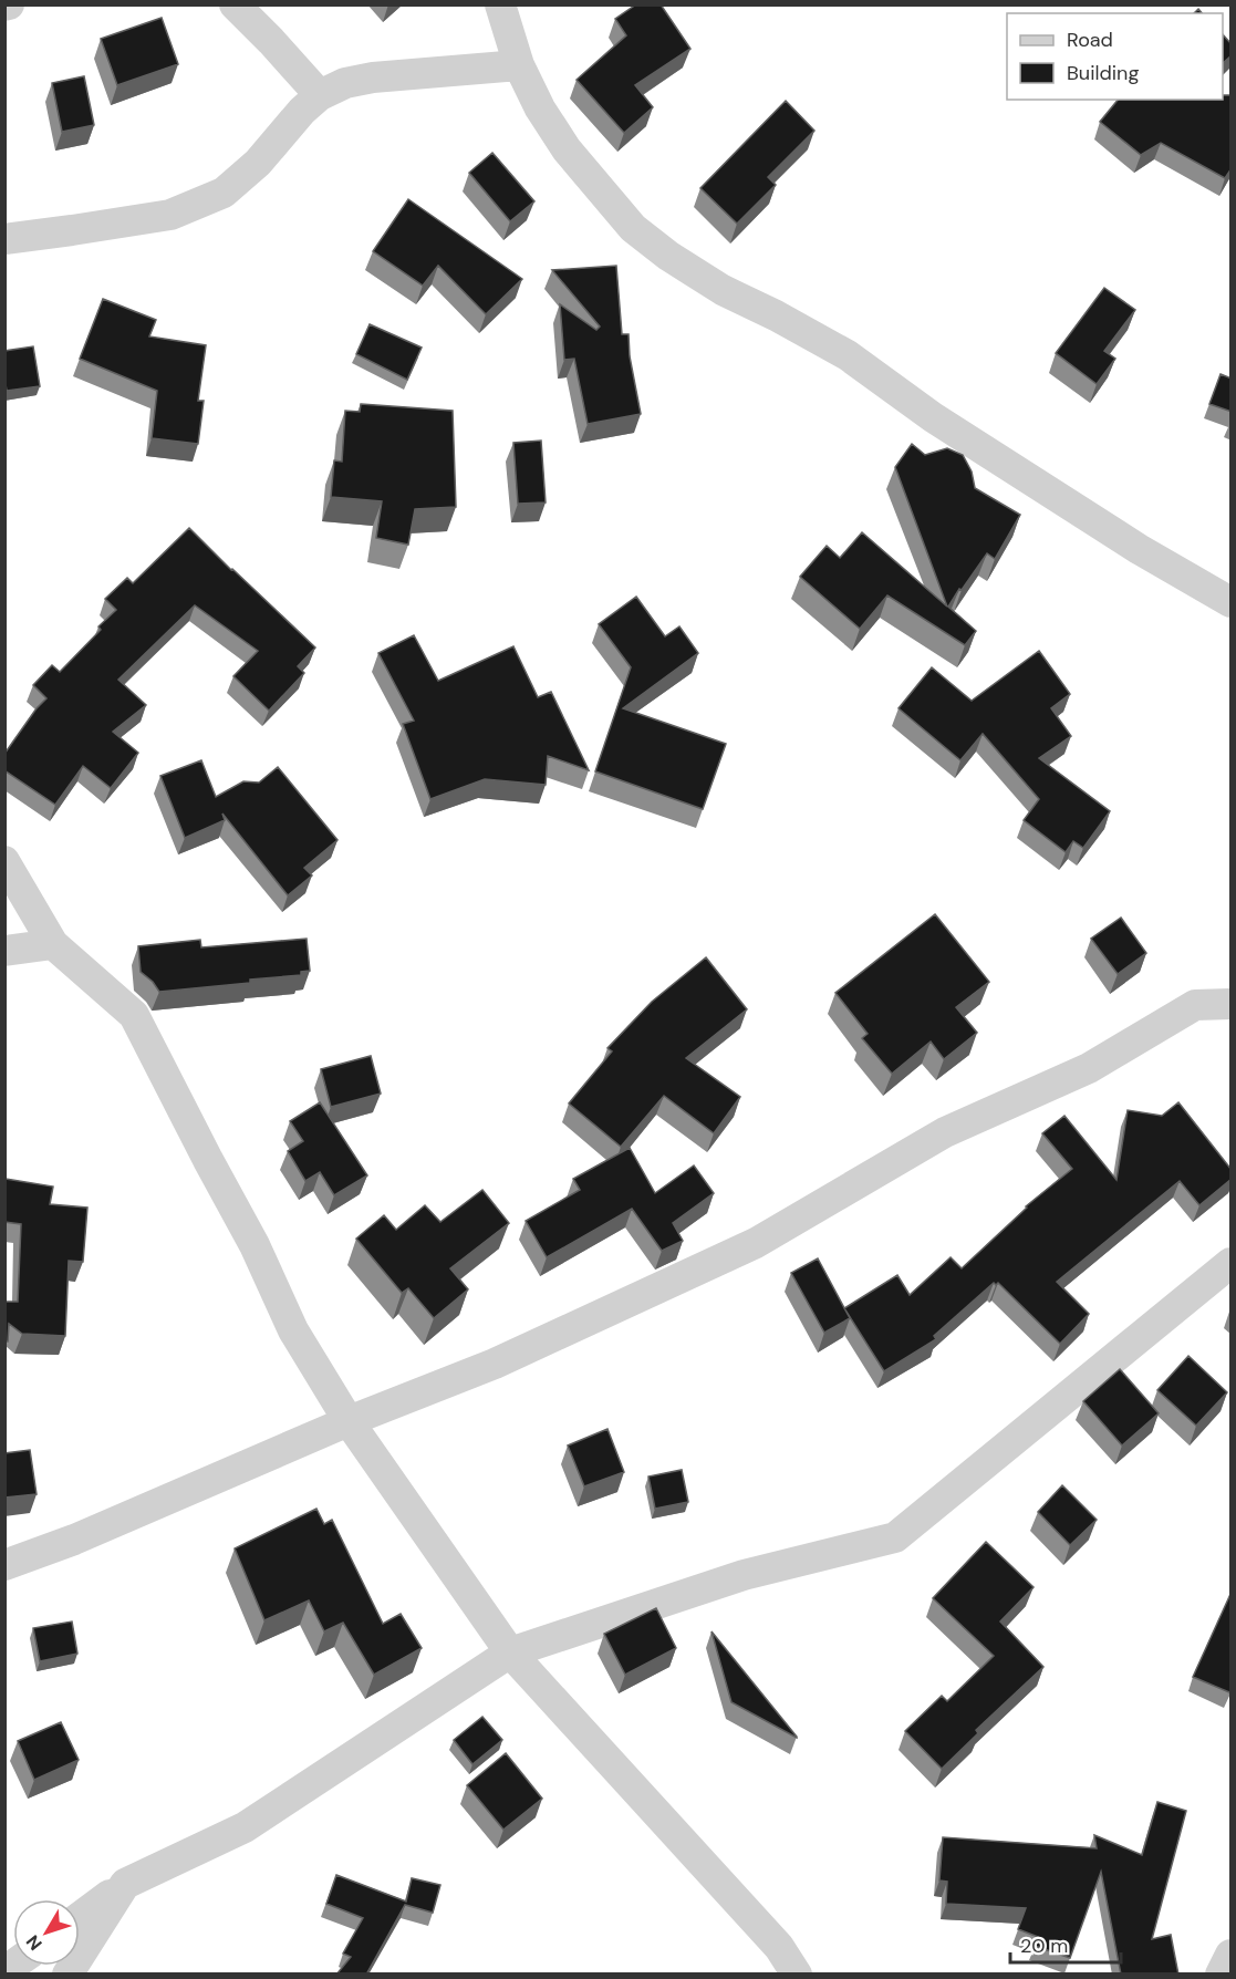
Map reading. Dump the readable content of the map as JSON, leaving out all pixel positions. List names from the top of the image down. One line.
{"legend":["Road","Building"],"scale_bar":"20 m","north":"bottom left"}
